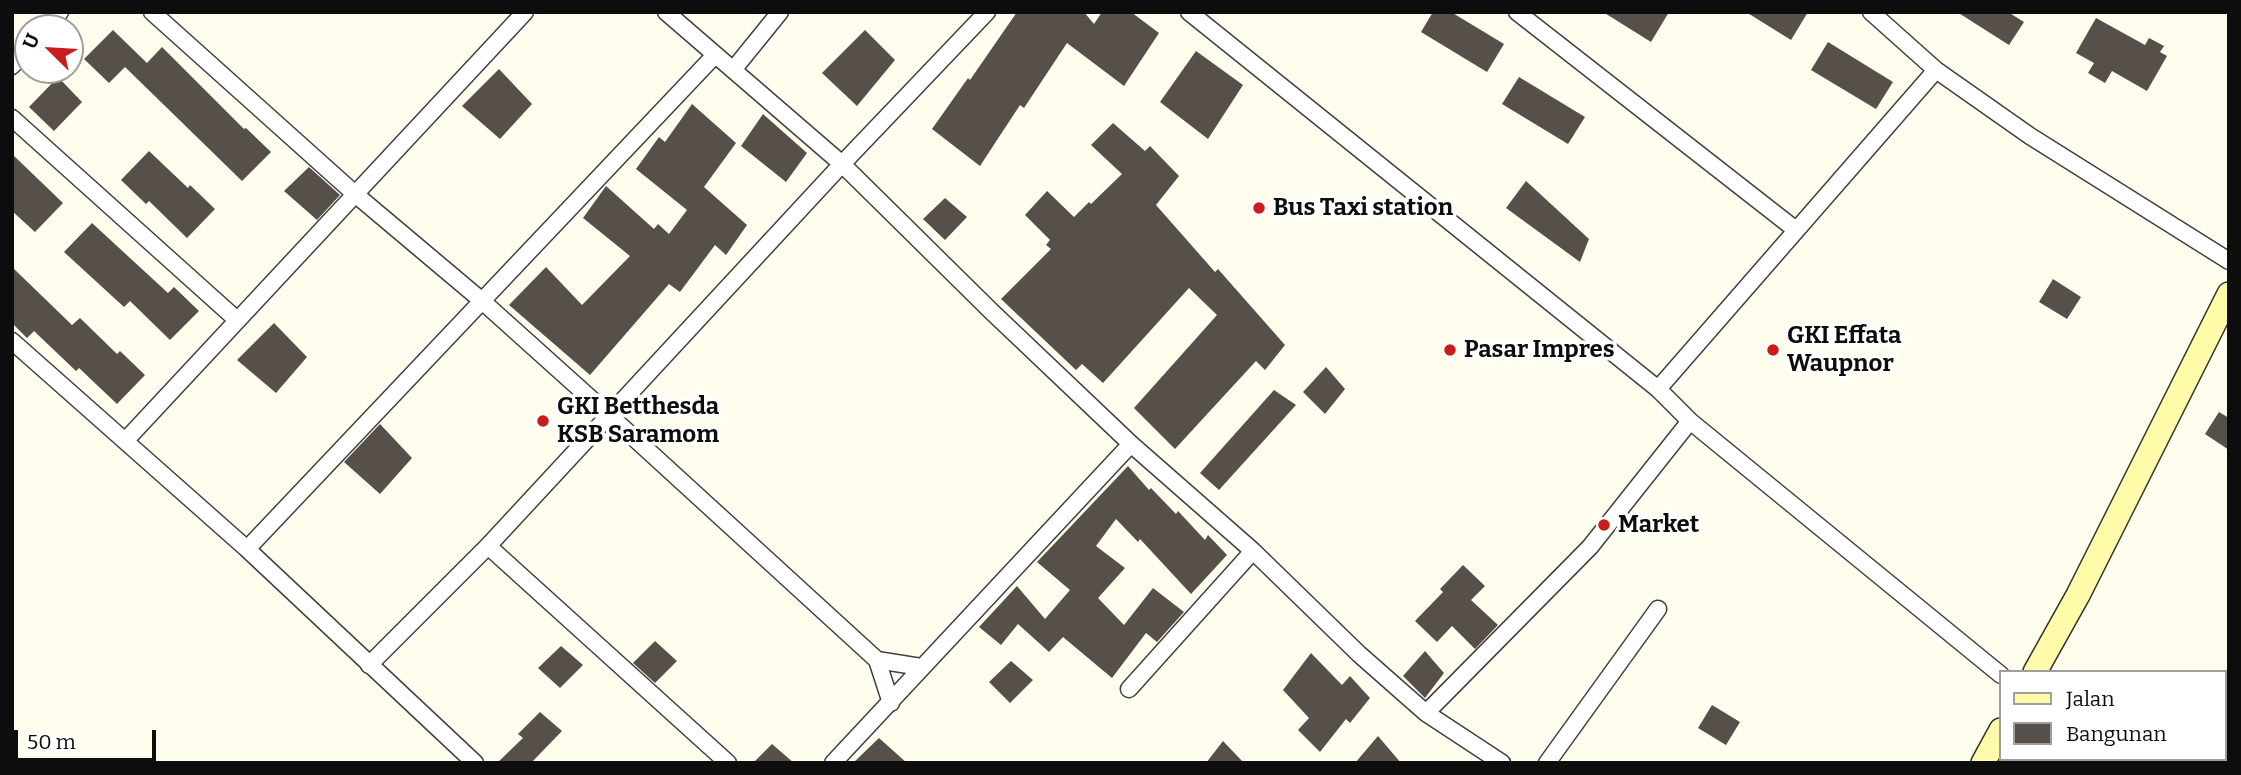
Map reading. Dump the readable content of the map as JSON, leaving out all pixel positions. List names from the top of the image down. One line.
{"places":["Bus Taxi station","Pasar Impres","GKI Effata Waupnor","GKI Betthesda KSB Saramom","Market"],"legend":["Jalan","Bangunan"],"scale_bar":"50 m","north":"top left"}
